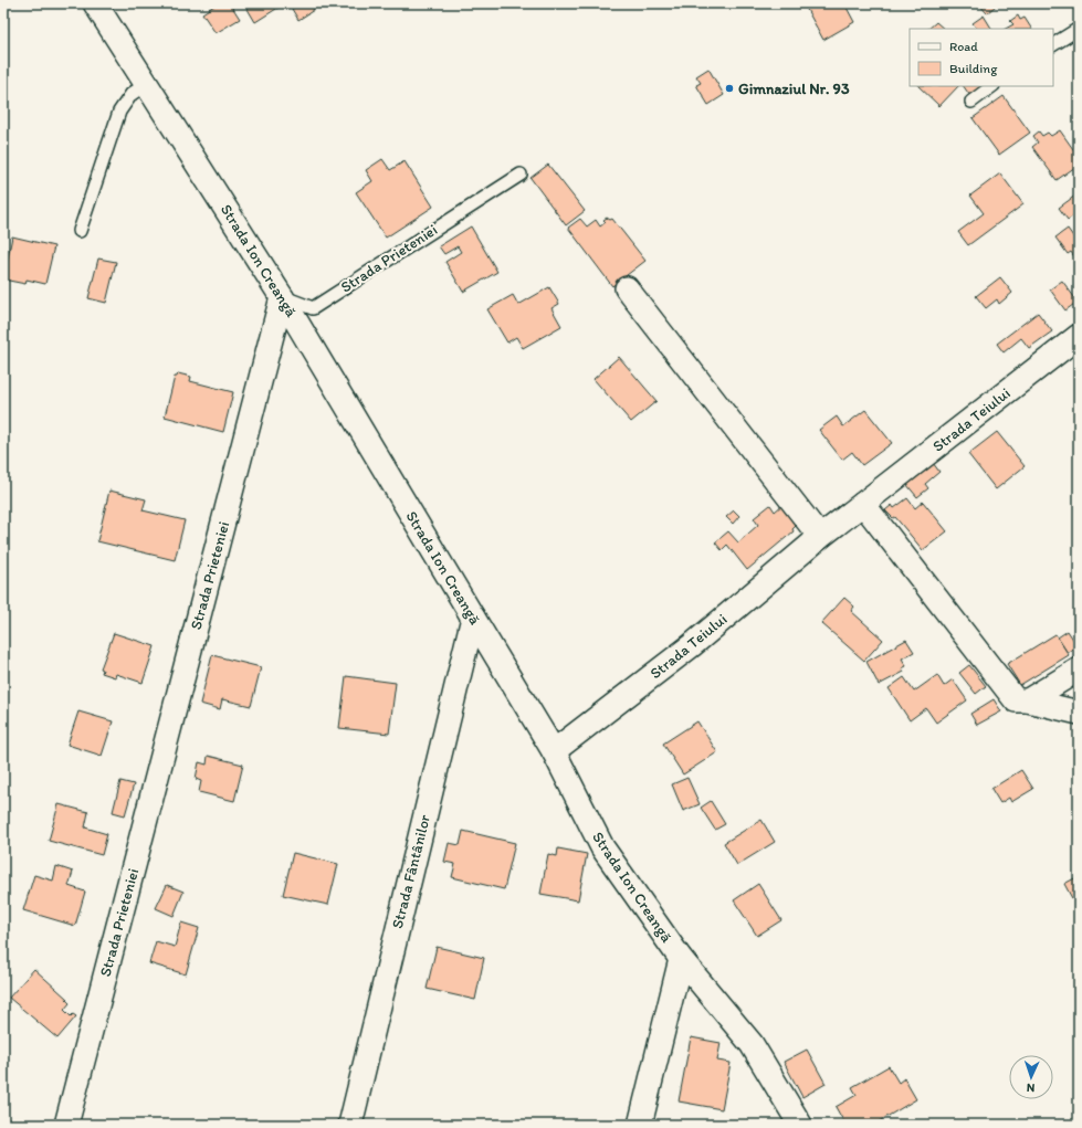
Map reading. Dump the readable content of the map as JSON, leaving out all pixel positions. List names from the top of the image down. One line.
{"streets":{"street":["Strada Prieteniei","Strada Ion Creangă","Strada Teiului","Strada Fântânilor"]},"crossings":[["Strada Prieteniei","Strada Ion Creangă"],["Strada Ion Creangă","Strada Teiului"],["Strada Ion Creangă","Strada Fântânilor"]],"places":["Gimnaziul Nr. 93"],"legend":["Road","Building"],"north":"bottom"}
